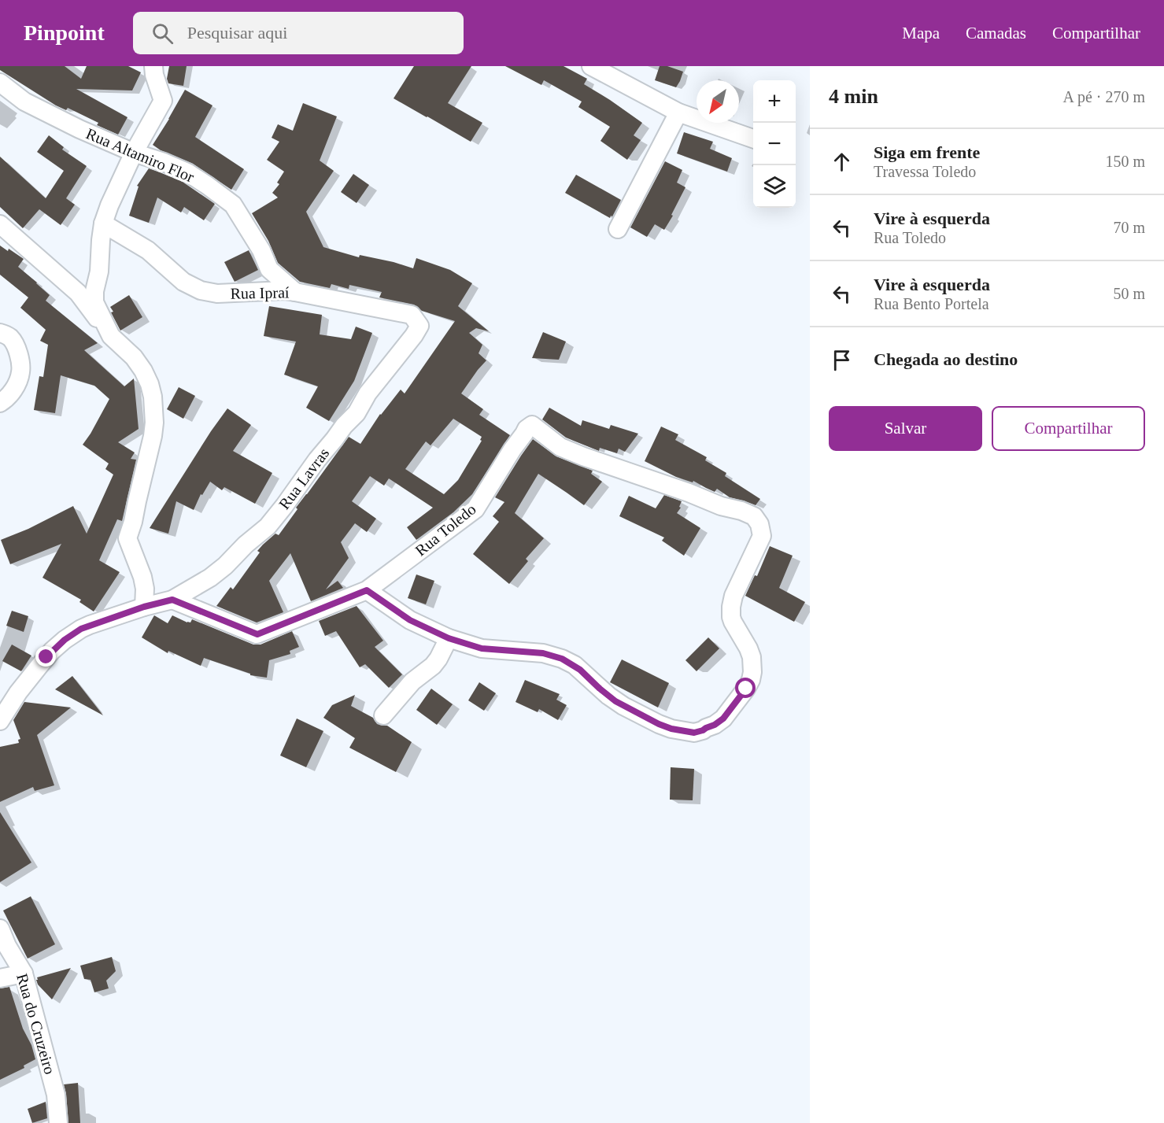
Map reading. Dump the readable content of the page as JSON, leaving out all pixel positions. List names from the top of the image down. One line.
{"streets":{"street":["Rua Altamiro Flor","Rua Ipraí","Rua Lavras","Rua Toledo","Rua do Cruzeiro"]},"crossings":[["Rua Altamiro Flor","Rua Ipraí"],["Rua Ipraí","Rua Lavras"],["Rua Lavras","Rua Toledo"]],"north":"bottom left","page":{"header":"Pinpoint","search":"Pesquisar aqui","nav":["Mapa","Camadas","Compartilhar"],"heading":["4 min","A pé · 270 m"],"map_buttons":["+","−"],"list":[["Siga em frente","Travessa Toledo","150 m"],["Vire à esquerda","Rua Toledo","70 m"],["Vire à esquerda","Rua Bento Portela","50 m"],"Chegada ao destino"],"buttons":["Salvar","Compartilhar"]}}
